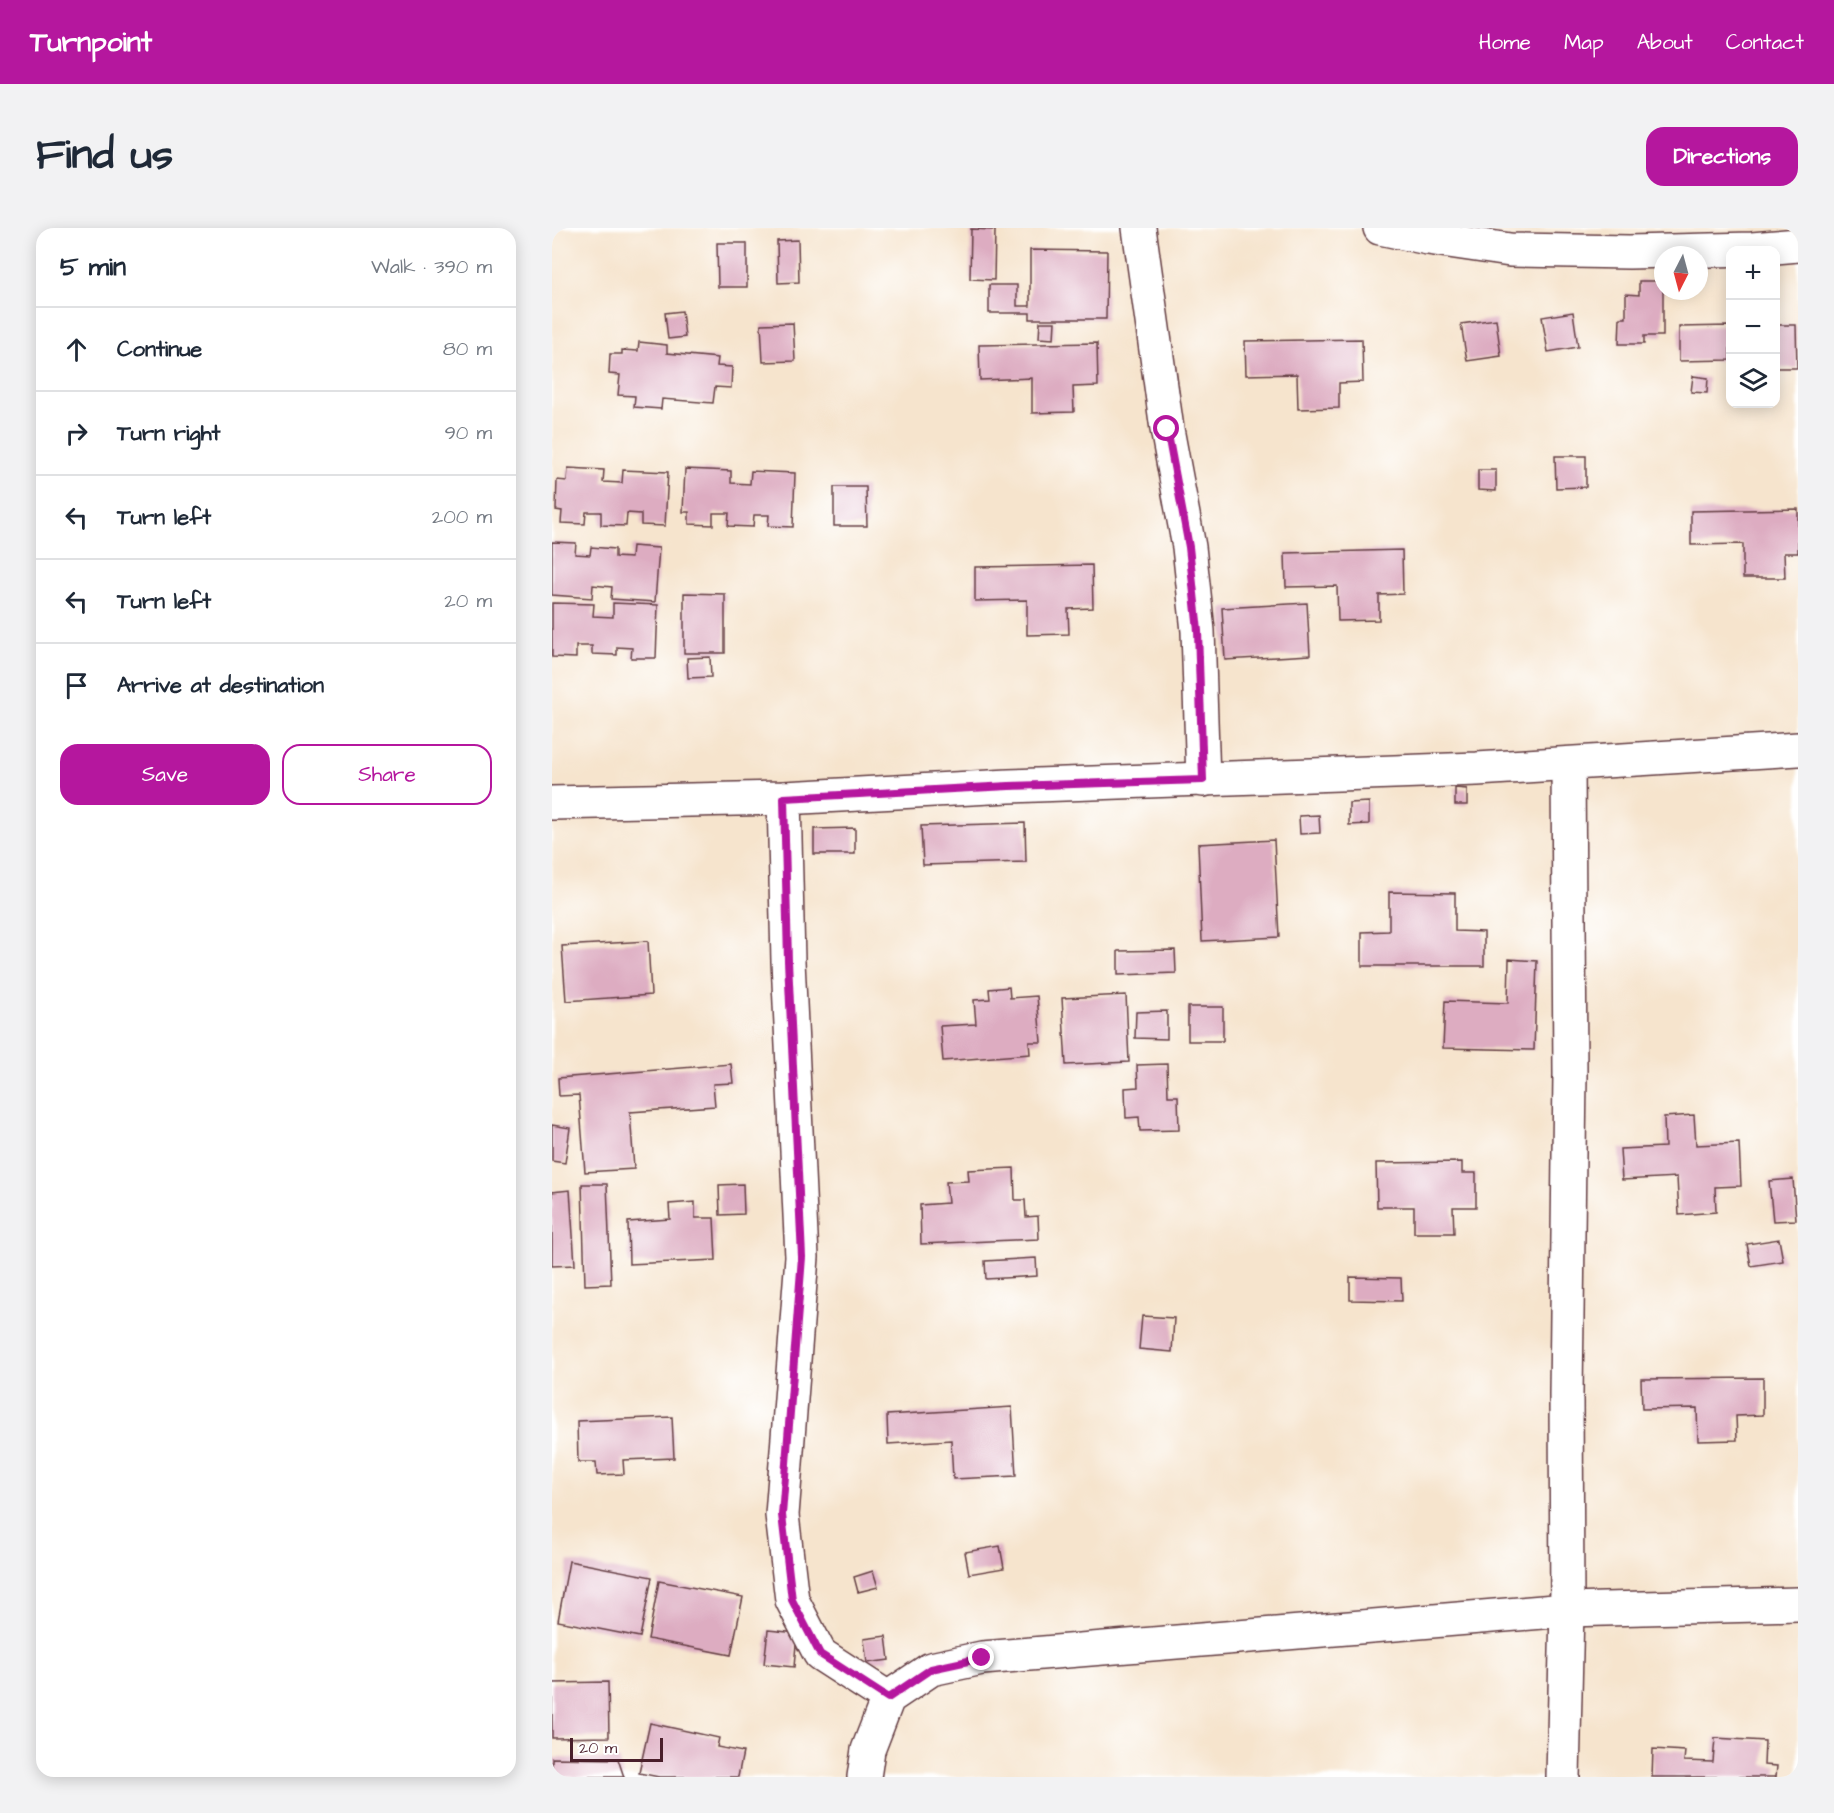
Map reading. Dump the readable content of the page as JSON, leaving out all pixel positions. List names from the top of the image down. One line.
{"scale_bar":"20 m","north":"bottom","page":{"header":"Turnpoint","nav":["Home","Map","About","Contact"],"title":"Find us","buttons":["Directions",["Save","Share"]],"heading":["5 min","Walk · 390 m"],"map_buttons":["+","−"],"list":[["Continue","80 m"],["Turn right","90 m"],["Turn left","200 m"],["Turn left","20 m"],"Arrive at destination"],"scale":"20 m"}}
